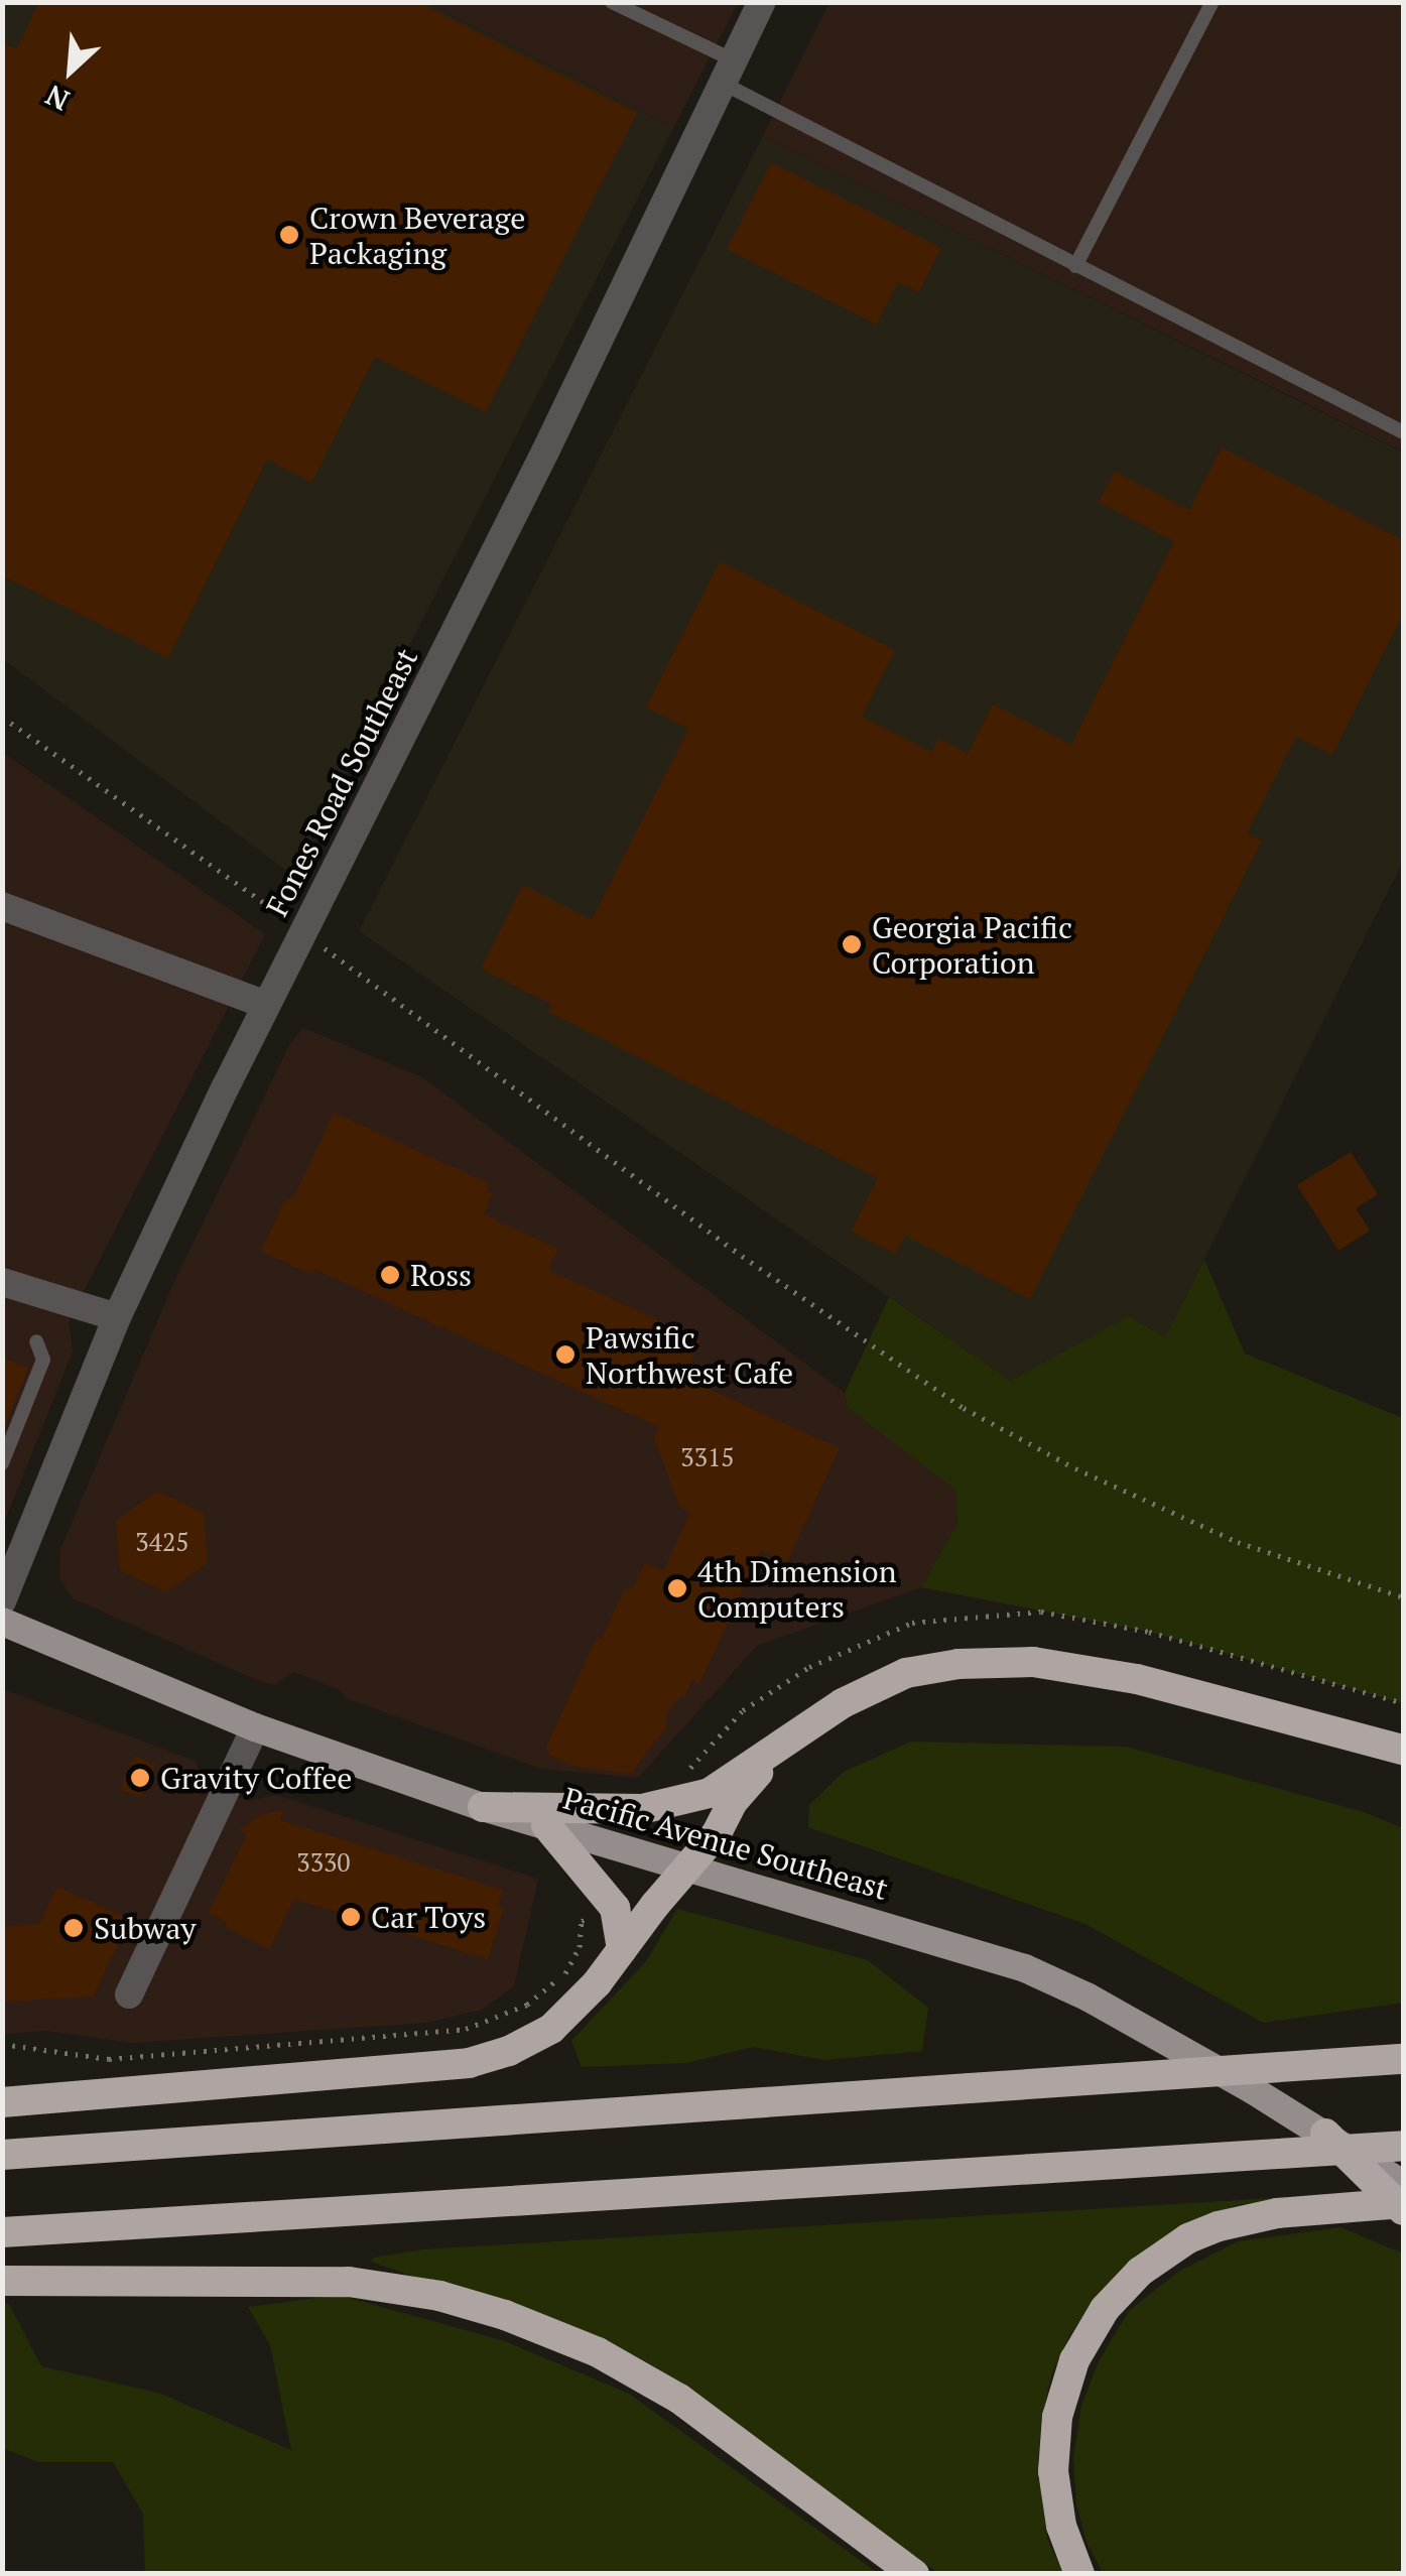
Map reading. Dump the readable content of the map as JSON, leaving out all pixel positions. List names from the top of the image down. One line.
{"streets":{"main road":["Pacific Avenue Southeast"],"street":["Fones Road Southeast"]},"places":["Crown Beverage Packaging","Georgia Pacific Corporation","Ross","Pawsific Northwest Cafe","4th Dimension Computers","Gravity Coffee","Car Toys","Subway"],"house_numbers":["3315","3425","3330"],"north":"bottom left"}
